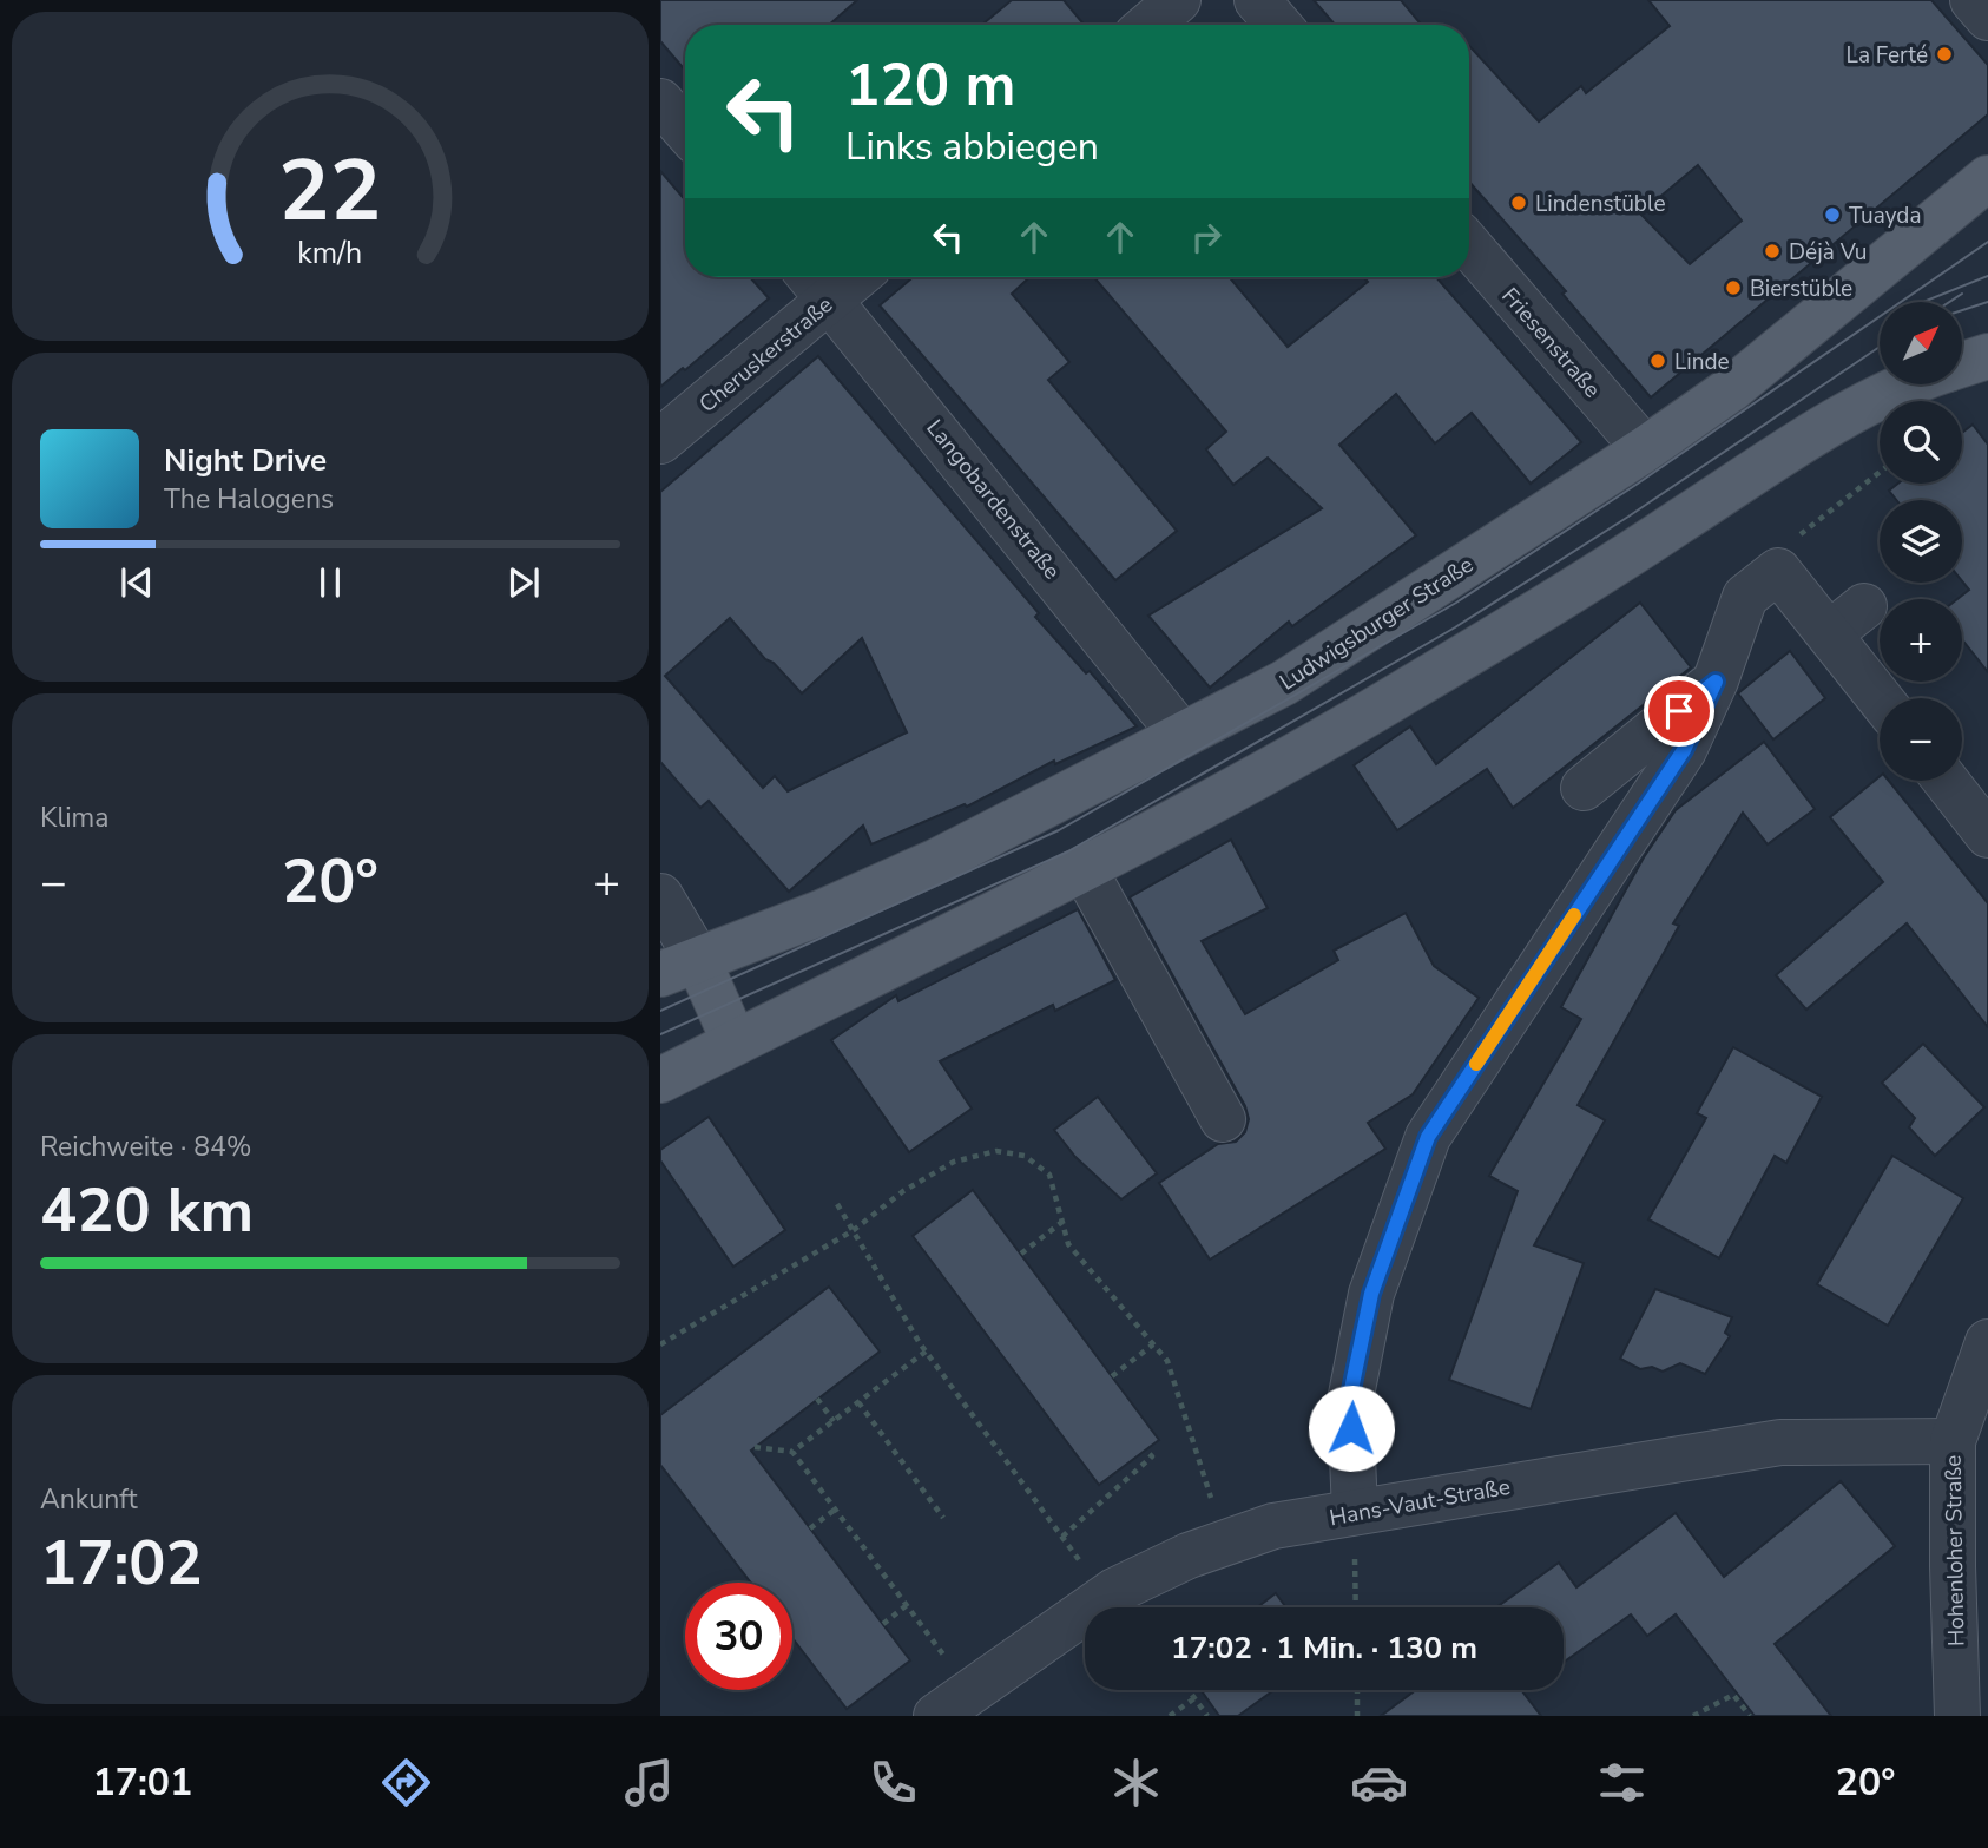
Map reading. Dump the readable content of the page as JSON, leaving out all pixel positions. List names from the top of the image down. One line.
{"streets":{"main road":["Ludwigsburger Straße"],"street":["Friesenstraße","Cheruskerstraße","Langobardenstraße","Hans-Vaut-Straße","Hohenloher Straße"]},"crossings":[["Friesenstraße","Ludwigsburger Straße"],["Cheruskerstraße","Langobardenstraße"],["Langobardenstraße","Ludwigsburger Straße"],["Hans-Vaut-Straße","Hohenloher Straße"]],"places":["La Ferté","Lindenstüble","Tuayda","Déjà Vu","Bierstüble","Linde"],"north":"top right","page":{"turn":["120 m","Links abbiegen"],"map_buttons":["+","−"],"song":["Night Drive","The Halogens"],"tile":["Klima",["Reichweite · 84%","420 km"],["Ankunft","17:02"]],"heat":["−","20°","+"],"limit":"30","trip":"17:02 · 1 Min. · 130 m","tabs":["17:01","20°"],"gauge":["22","km/h"]}}
